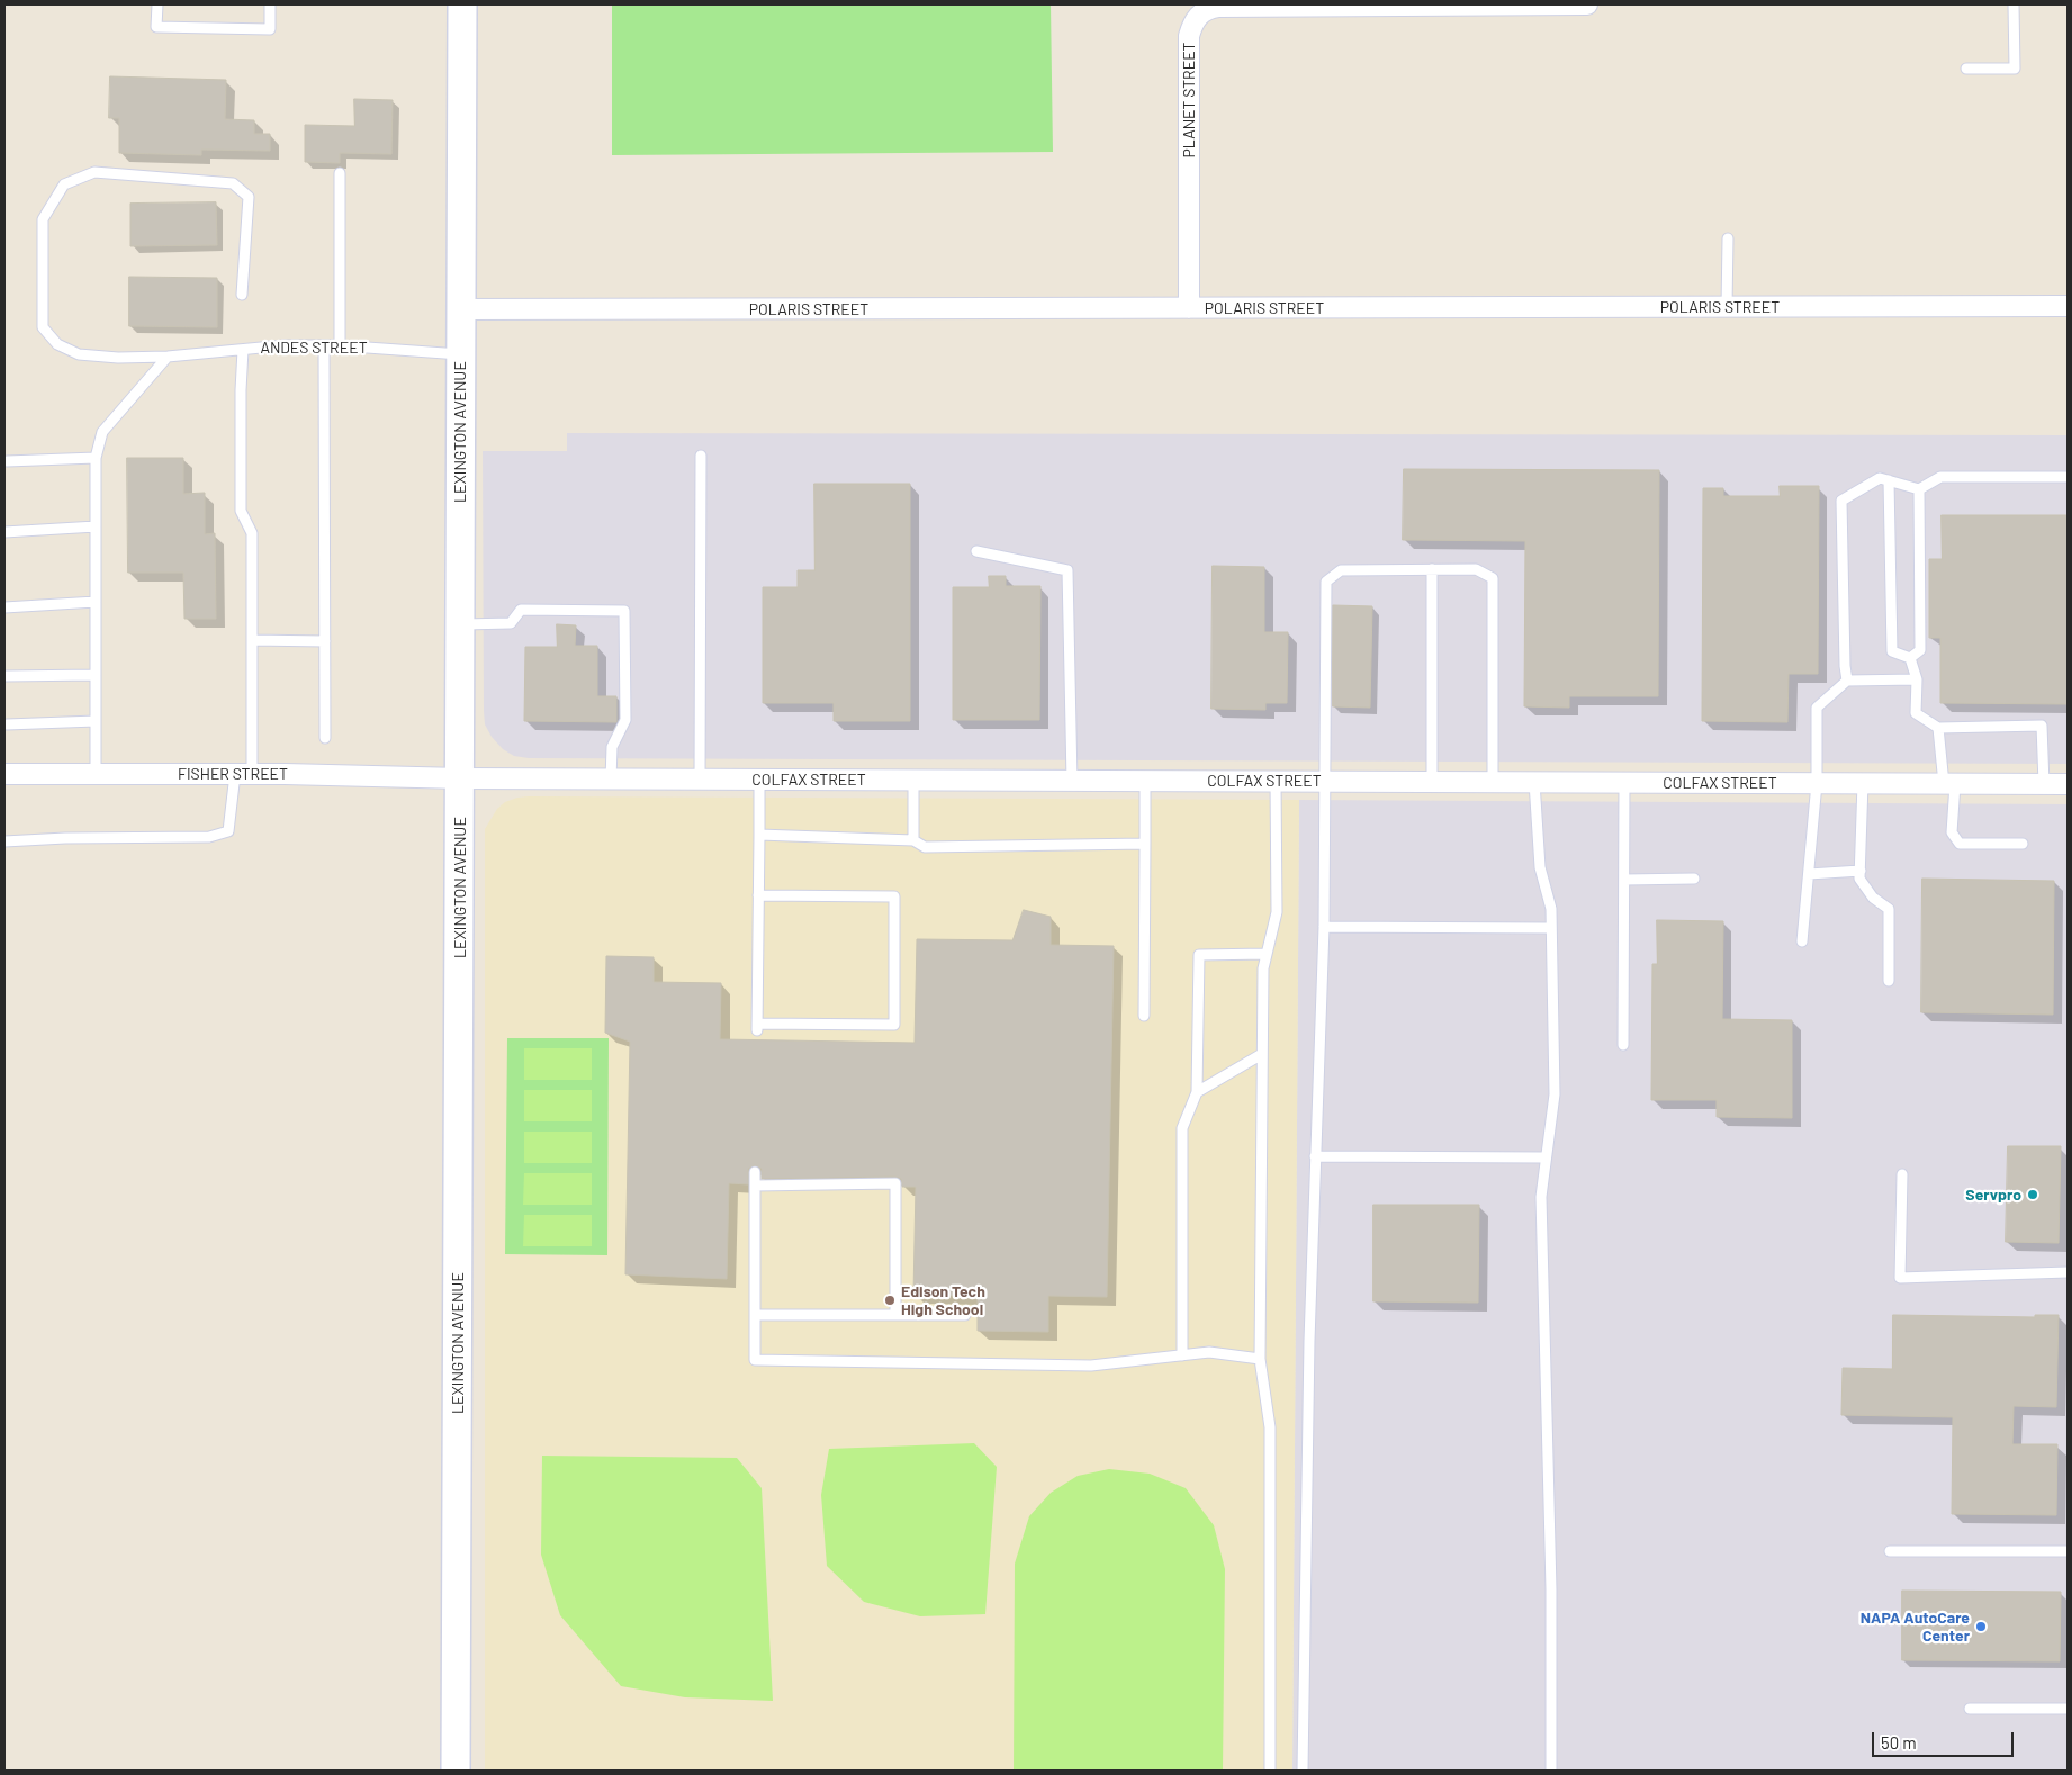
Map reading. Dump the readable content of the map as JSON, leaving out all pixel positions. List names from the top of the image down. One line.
{"streets":{"main road":["LEXINGTON AVENUE"],"street":["PLANET STREET","POLARIS STREET","FISHER STREET","COLFAX STREET"],"lane":["ANDES STREET"]},"crossings":[["PLANET STREET","POLARIS STREET"],["POLARIS STREET","LEXINGTON AVENUE"],["ANDES STREET","LEXINGTON AVENUE"],["LEXINGTON AVENUE","FISHER STREET"],["LEXINGTON AVENUE","COLFAX STREET"],["FISHER STREET","COLFAX STREET"]],"places":["Servpro","Edison Tech High School","NAPA AutoCare Center"],"scale_bar":"50 m"}
